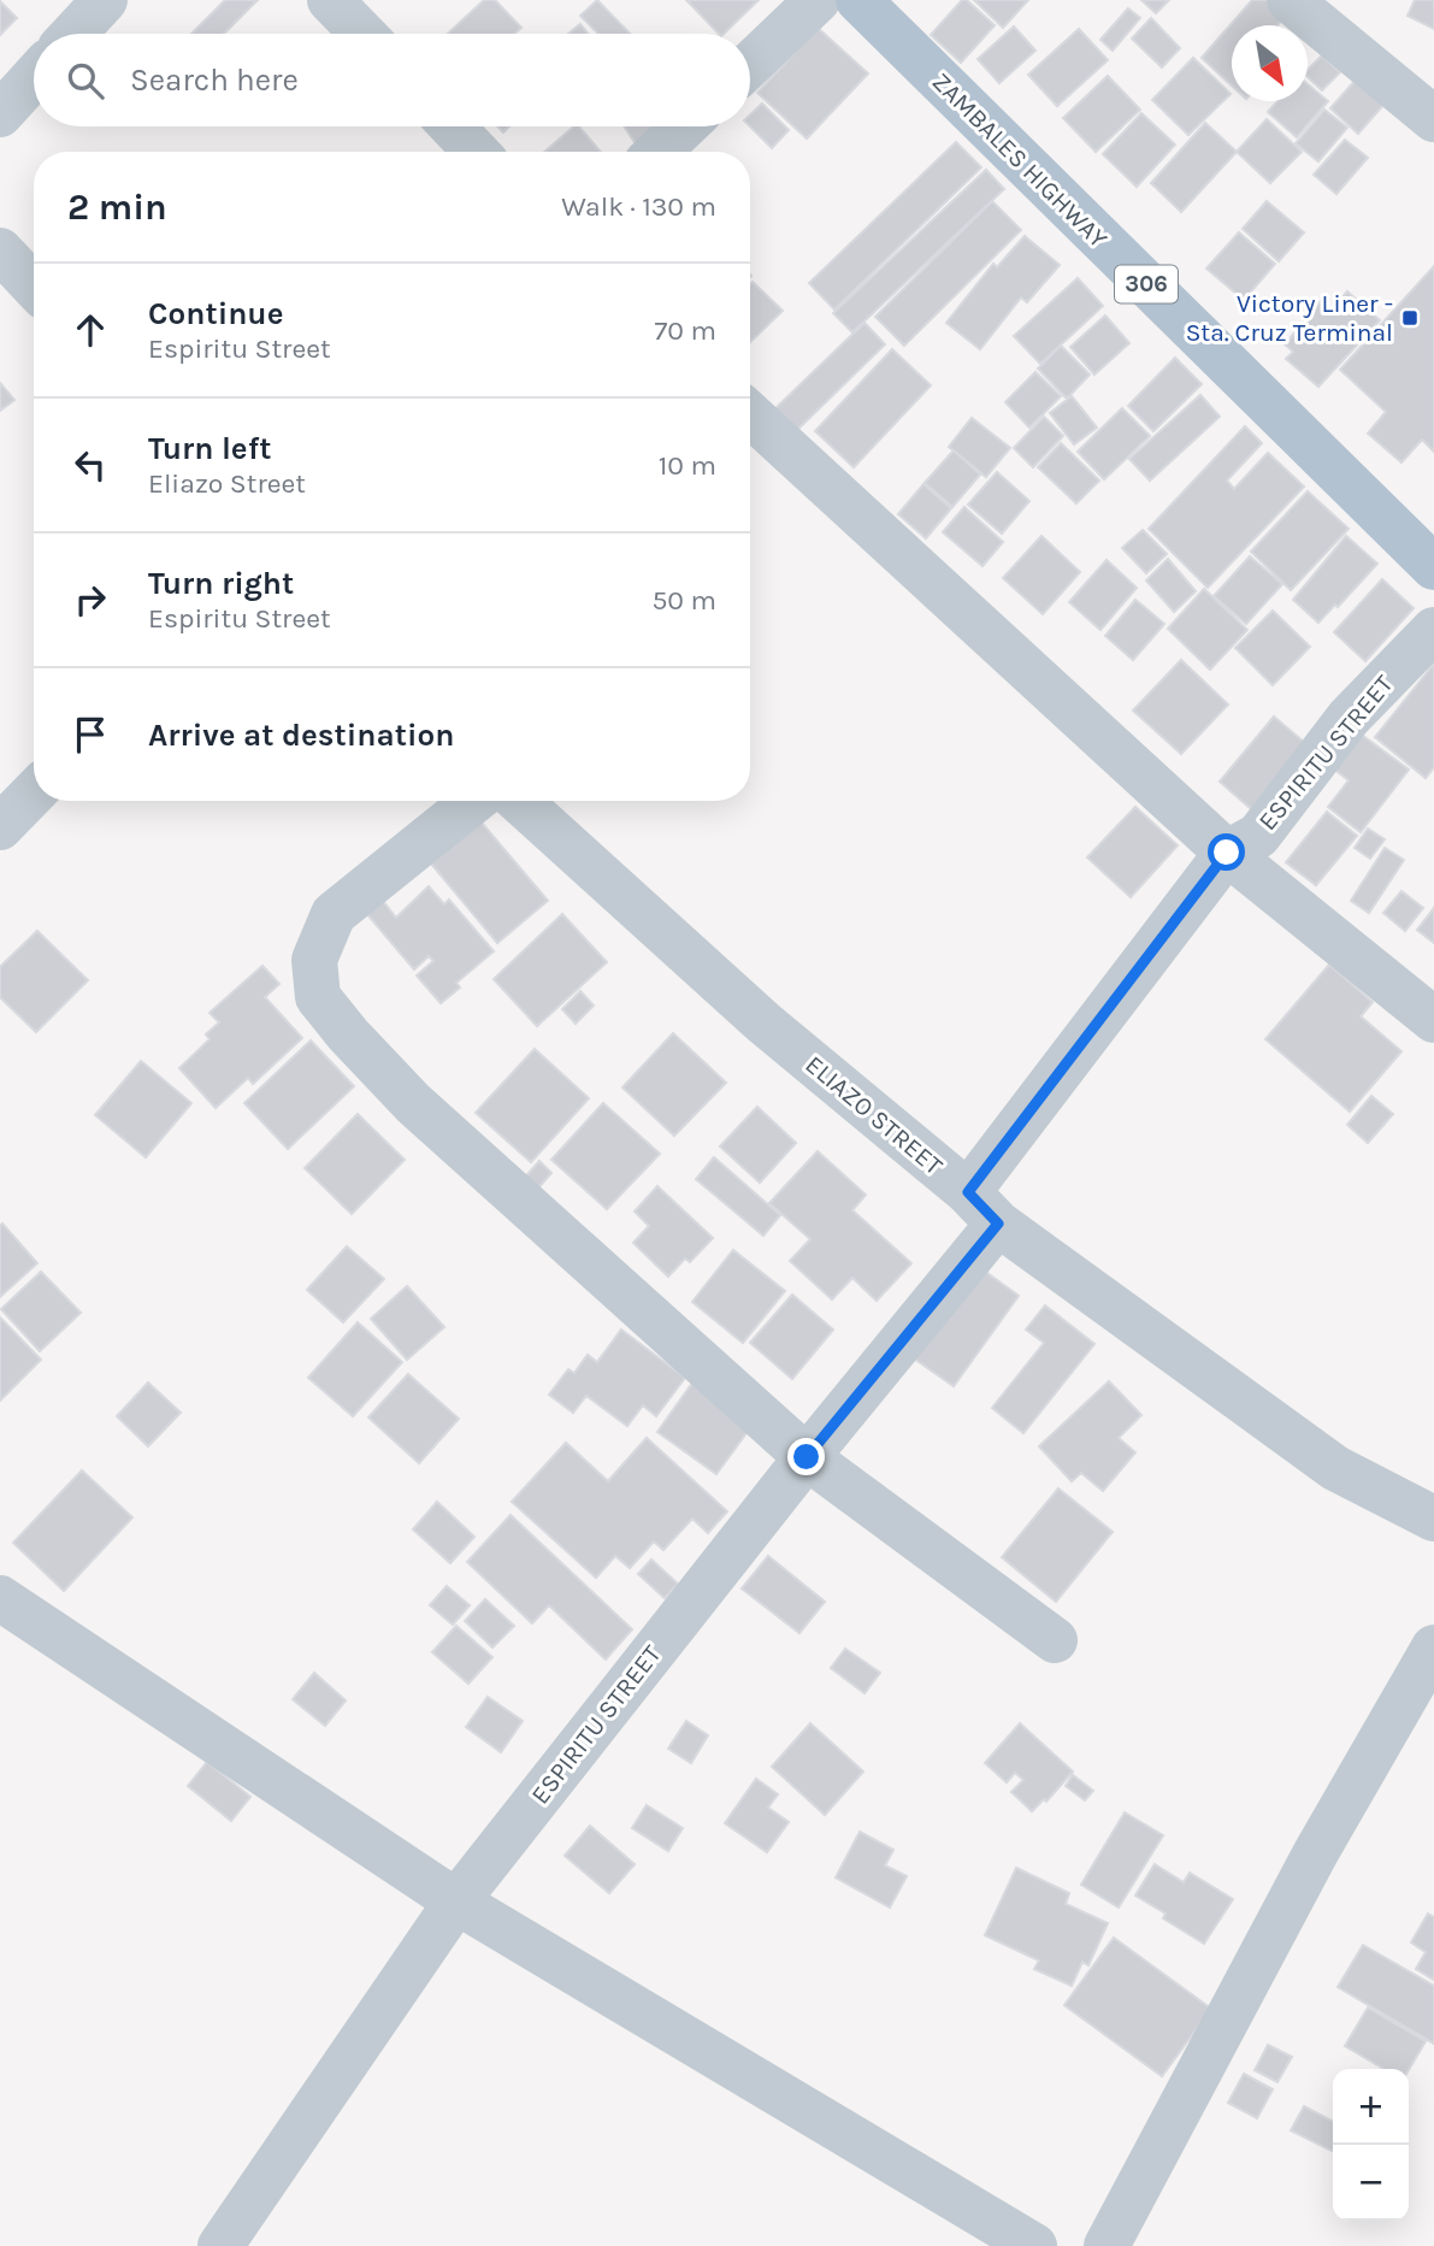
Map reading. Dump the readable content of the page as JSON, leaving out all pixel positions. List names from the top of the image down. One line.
{"streets":{"main road":["ZAMBALES HIGHWAY","306"],"street":["ESPIRITU STREET","ELIAZO STREET"]},"crossings":[["ESPIRITU STREET","ELIAZO STREET"]],"places":{"transit":["Victory Liner - Sta. Cruz Terminal"]},"north":"bottom right","page":{"search":"Search here","heading":["2 min","Walk · 130 m"],"list":[["Continue","Espiritu Street","70 m"],["Turn left","Eliazo Street","10 m"],["Turn right","Espiritu Street","50 m"],"Arrive at destination"],"map_buttons":["+","−"]}}
